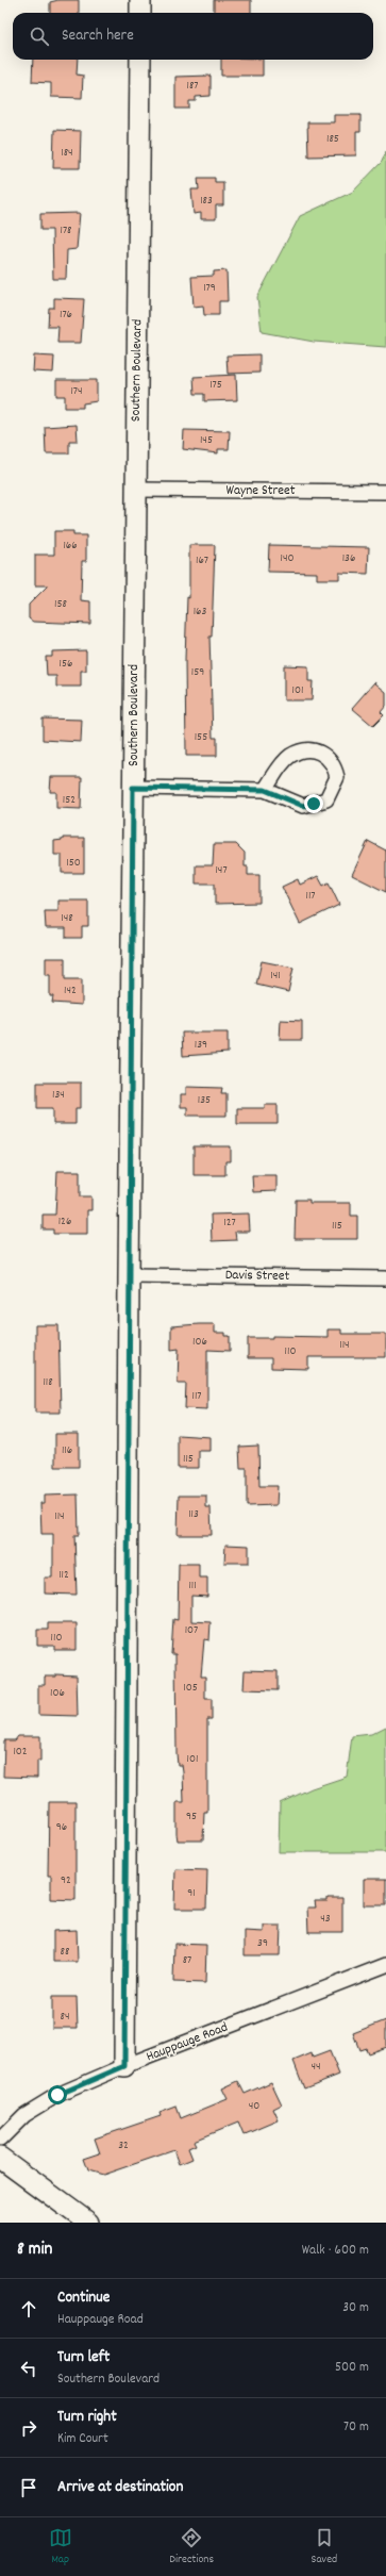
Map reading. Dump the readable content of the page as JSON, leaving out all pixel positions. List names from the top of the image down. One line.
{"streets":{"street":["Southern Boulevard","Wayne Street","Davis Street","Hauppauge Road"]},"crossings":[["Southern Boulevard","Wayne Street"],["Southern Boulevard","Davis Street"],["Southern Boulevard","Hauppauge Road"]],"house_numbers":["187","185","184","183","178","179","176","175","174","145","166","140","136","167","158","163","156","159","101","155","152","150","147","117","148","141","142","139","134","135","126","127","115","106","114","110","118","117","116","115","113","114","112","111","107","110","105","106","102","101","95","96","92","91","43","39","88","87","84","44","40","32"],"page":{"search":"Search here","heading":["8 min","Walk · 600 m"],"list":[["Continue","Hauppauge Road","30 m"],["Turn left","Southern Boulevard","500 m"],["Turn right","Kim Court","70 m"],"Arrive at destination"],"nav":["Map","Directions","Saved"]}}
